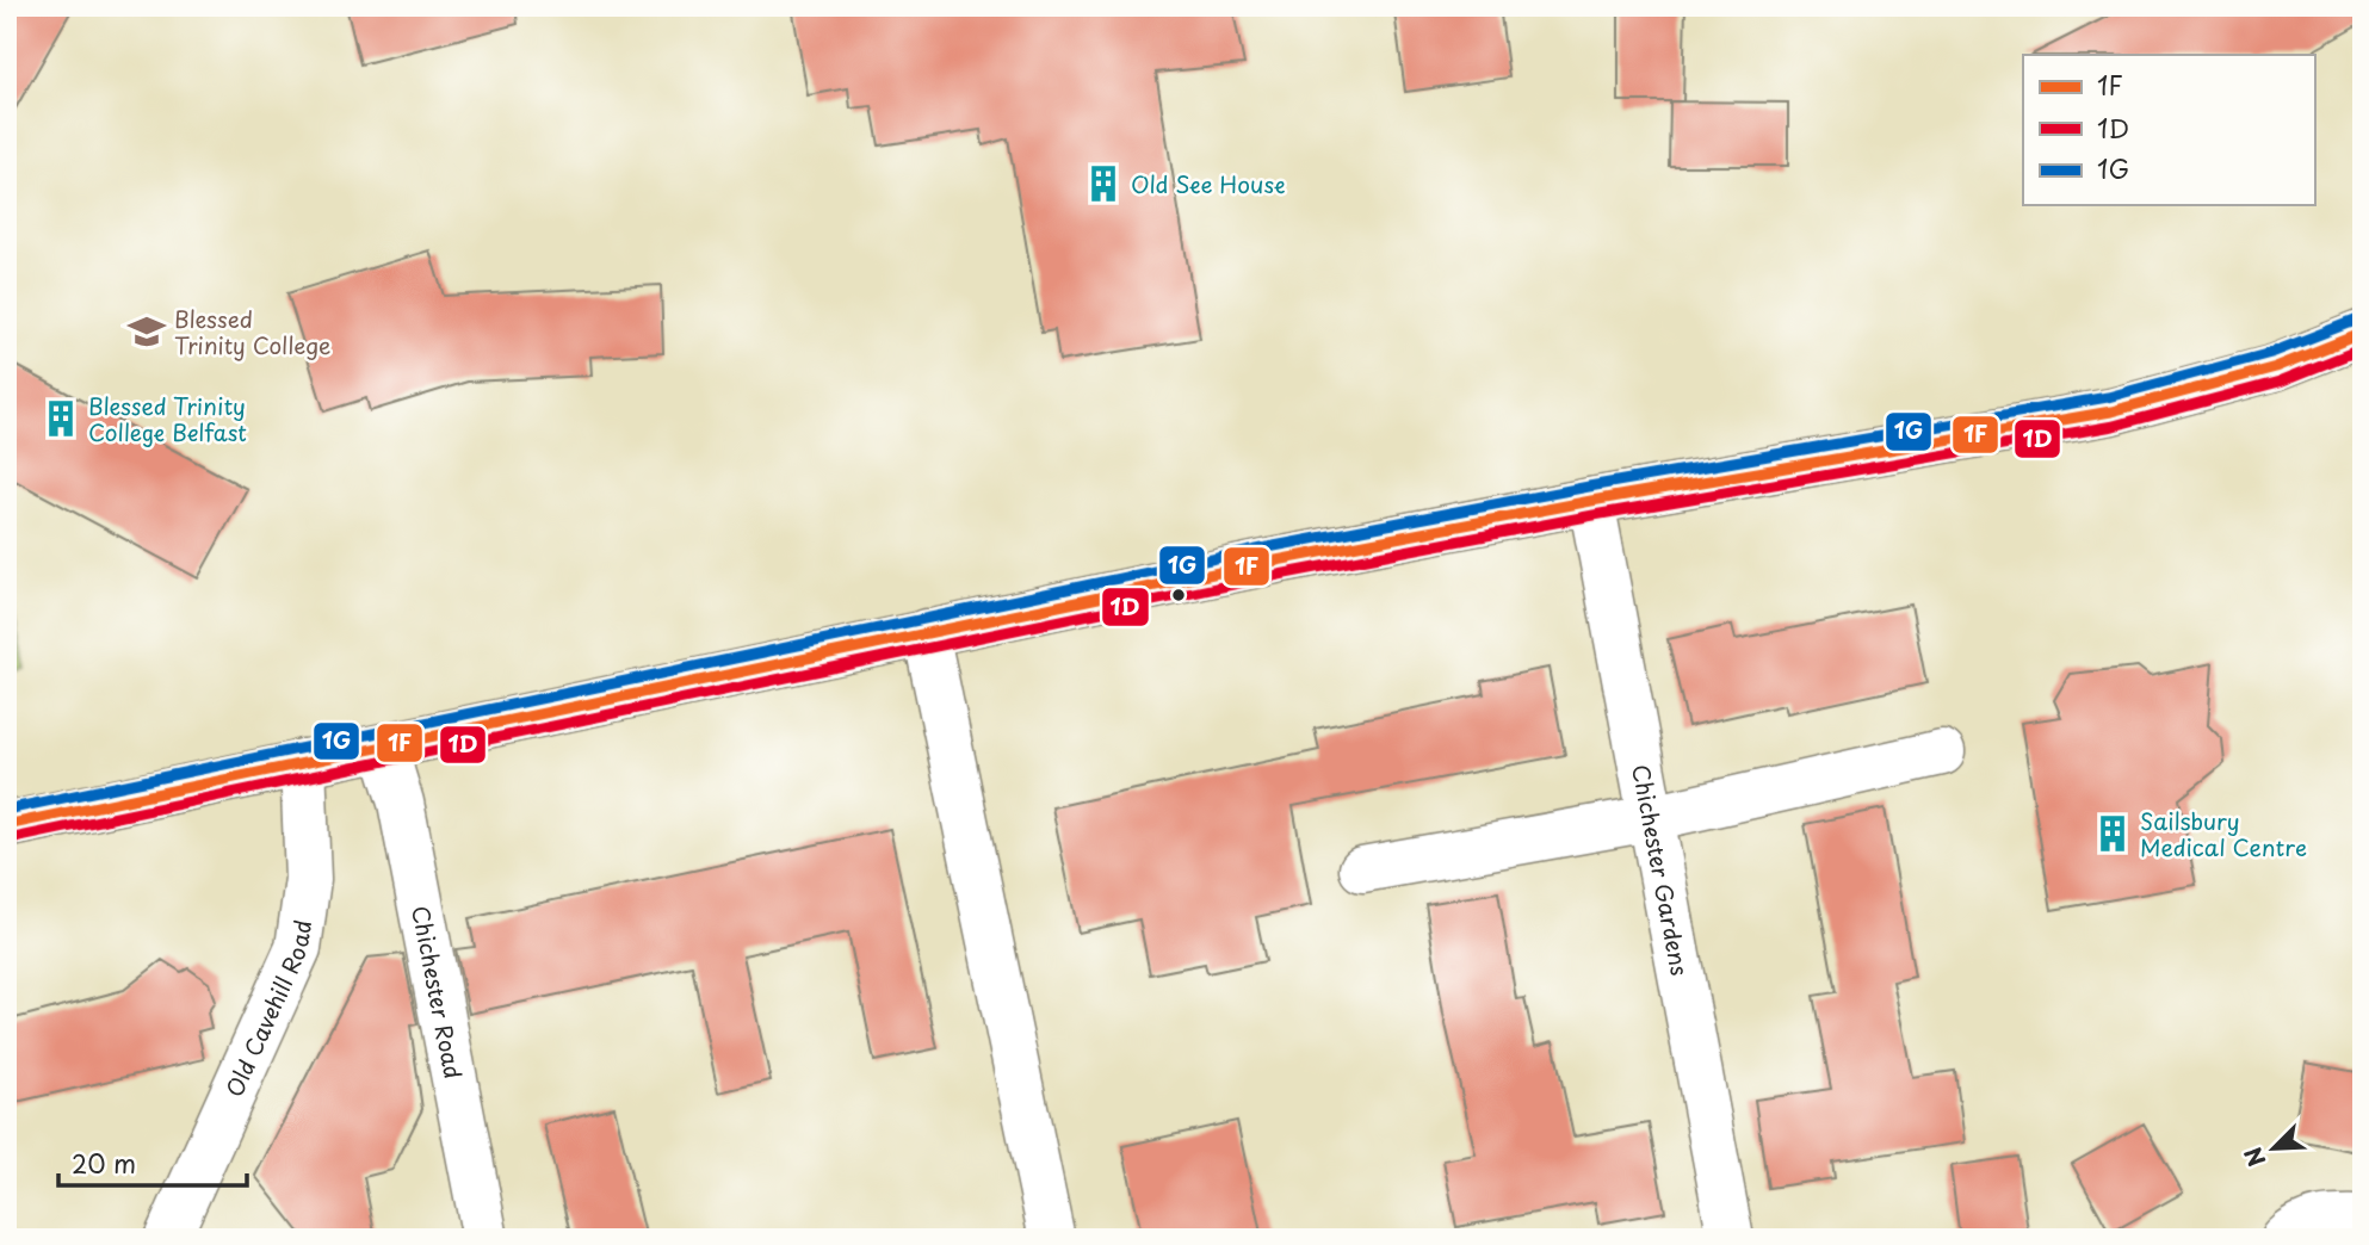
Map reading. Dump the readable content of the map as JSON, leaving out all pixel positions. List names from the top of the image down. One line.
{"streets":{"street":["Chichester Gardens","Chichester Road","Old Cavehill Road"]},"places":{"building":["Old See House","Blessed Trinity College Belfast","Sailsbury Medical Centre"],"school or university":["Blessed Trinity College"]},"lines":["transit line 1G","transit line 1F","transit line 1D"],"legend":["1F","1D","1G"],"scale_bar":"20 m","north":"bottom left"}
